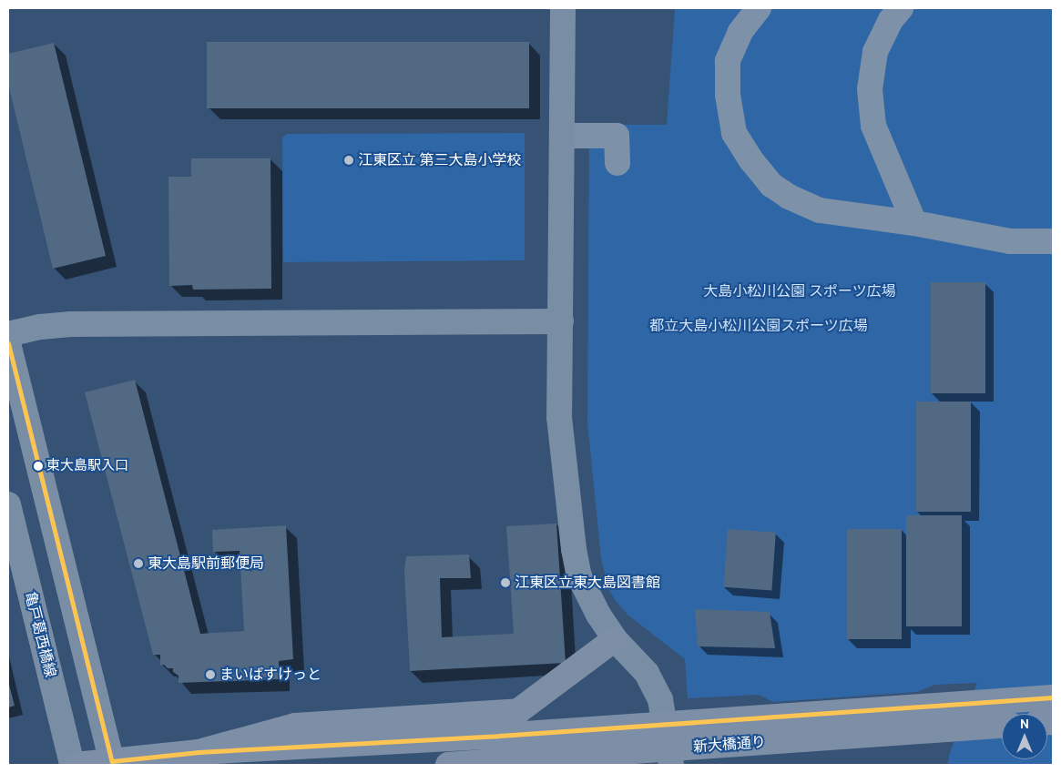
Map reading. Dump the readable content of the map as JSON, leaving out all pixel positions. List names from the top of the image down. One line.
{"streets":{"main road":["新大橋通り"],"street":["亀戸葛西橋線"]},"parks":["大島小松川公園 スポーツ広場","都立大島小松川公園スポーツ広場"],"places":["江東区立 第三大島小学校","東大島駅入口","東大島駅前郵便局","江東区立東大島図書館","まいばすけっと"],"north":"top"}
